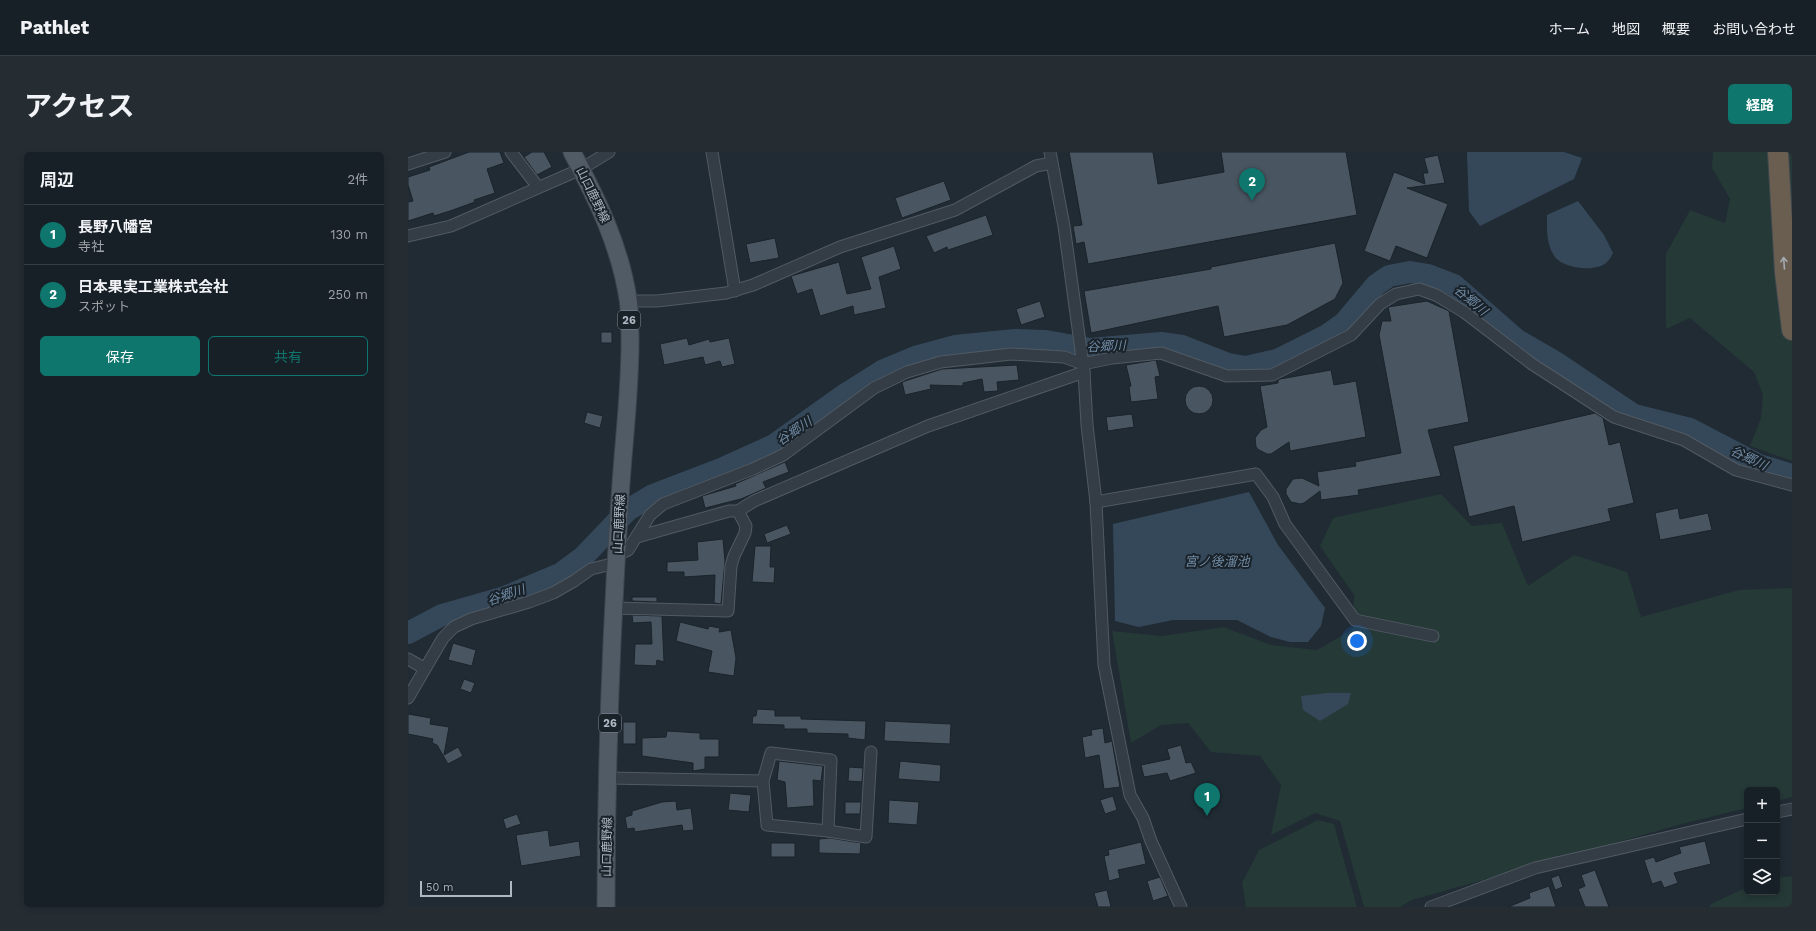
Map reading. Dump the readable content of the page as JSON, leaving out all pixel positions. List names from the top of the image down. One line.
{"streets":{"main road":["山口鹿野線","26"]},"water":["谷郷川","宮ノ後溜池"],"scale_bar":"50 m","page":{"header":"Pathlet","nav":["ホーム","地図","概要","お問い合わせ"],"title":"アクセス","buttons":["経路",["保存","共有"]],"heading":["周辺","2件"],"pins":["2","1"],"list":[{"mark":"1","name":"長野八幡宮","note":"寺社","value":"130 m"},{"mark":"2","name":"日本果実工業株式会社","note":"スポット","value":"250 m"}],"map_buttons":["+","−"],"scale":"50 m"}}
